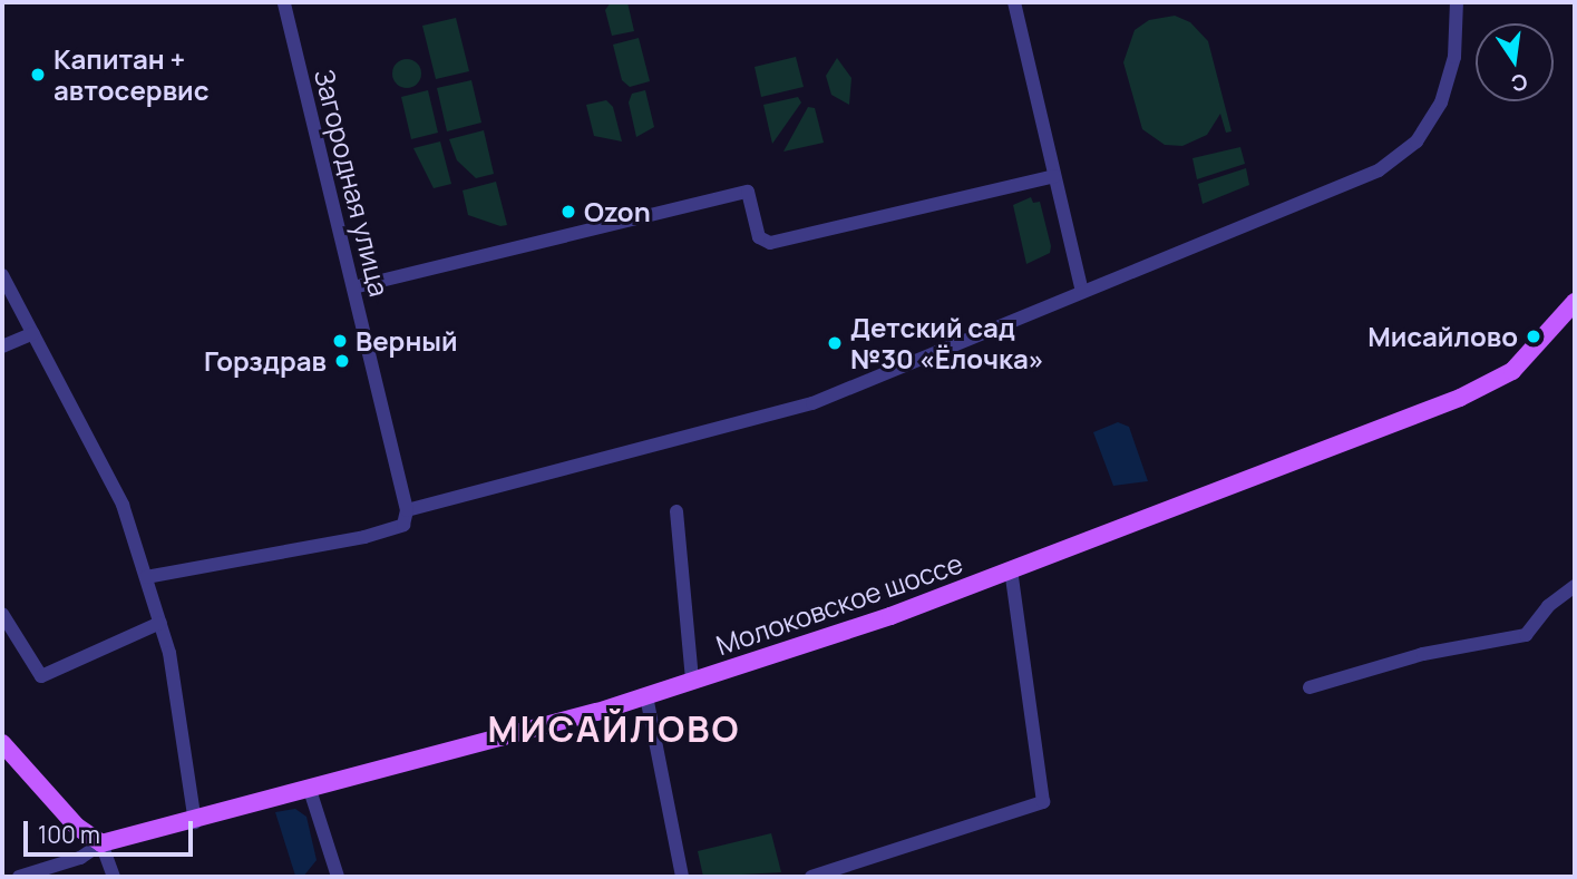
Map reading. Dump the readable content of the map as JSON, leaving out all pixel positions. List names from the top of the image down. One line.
{"streets":{"main road":["Молоковское шоссе"],"street":["Загородная улица"]},"districts":["МИСАЙЛОВО"],"places":["Капитан + автосервис","Ozon","Мисайлово","Верный","Детский сад №30 «Ёлочка»","Горздрав"],"scale_bar":"100 m","north":"bottom"}
